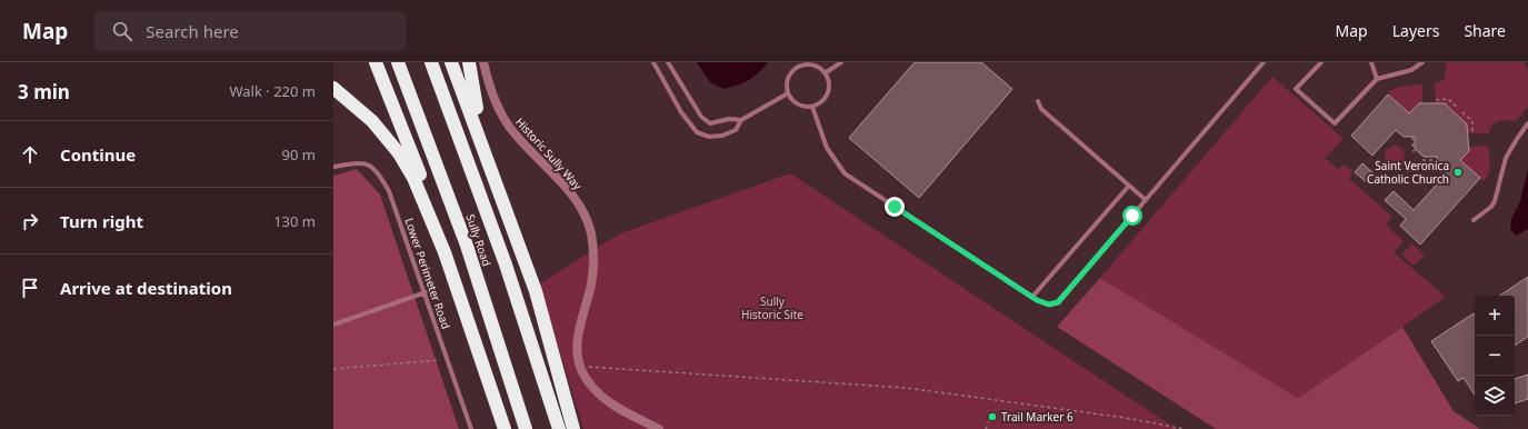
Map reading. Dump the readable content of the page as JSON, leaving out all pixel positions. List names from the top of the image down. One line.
{"streets":{"highway":["Sully Road"],"street":["Historic Sully Way"],"lane":["Lower Perimeter Road"]},"parks":["Sully Historic Site"],"places":["Saint Veronica Catholic Church","Trail Marker 6"],"page":{"header":"Map","search":"Search here","nav":["Map","Layers","Share"],"heading":["3 min","Walk · 220 m"],"list":[["Continue","90 m"],["Turn right","130 m"],"Arrive at destination"],"map_buttons":["+","−"]}}
